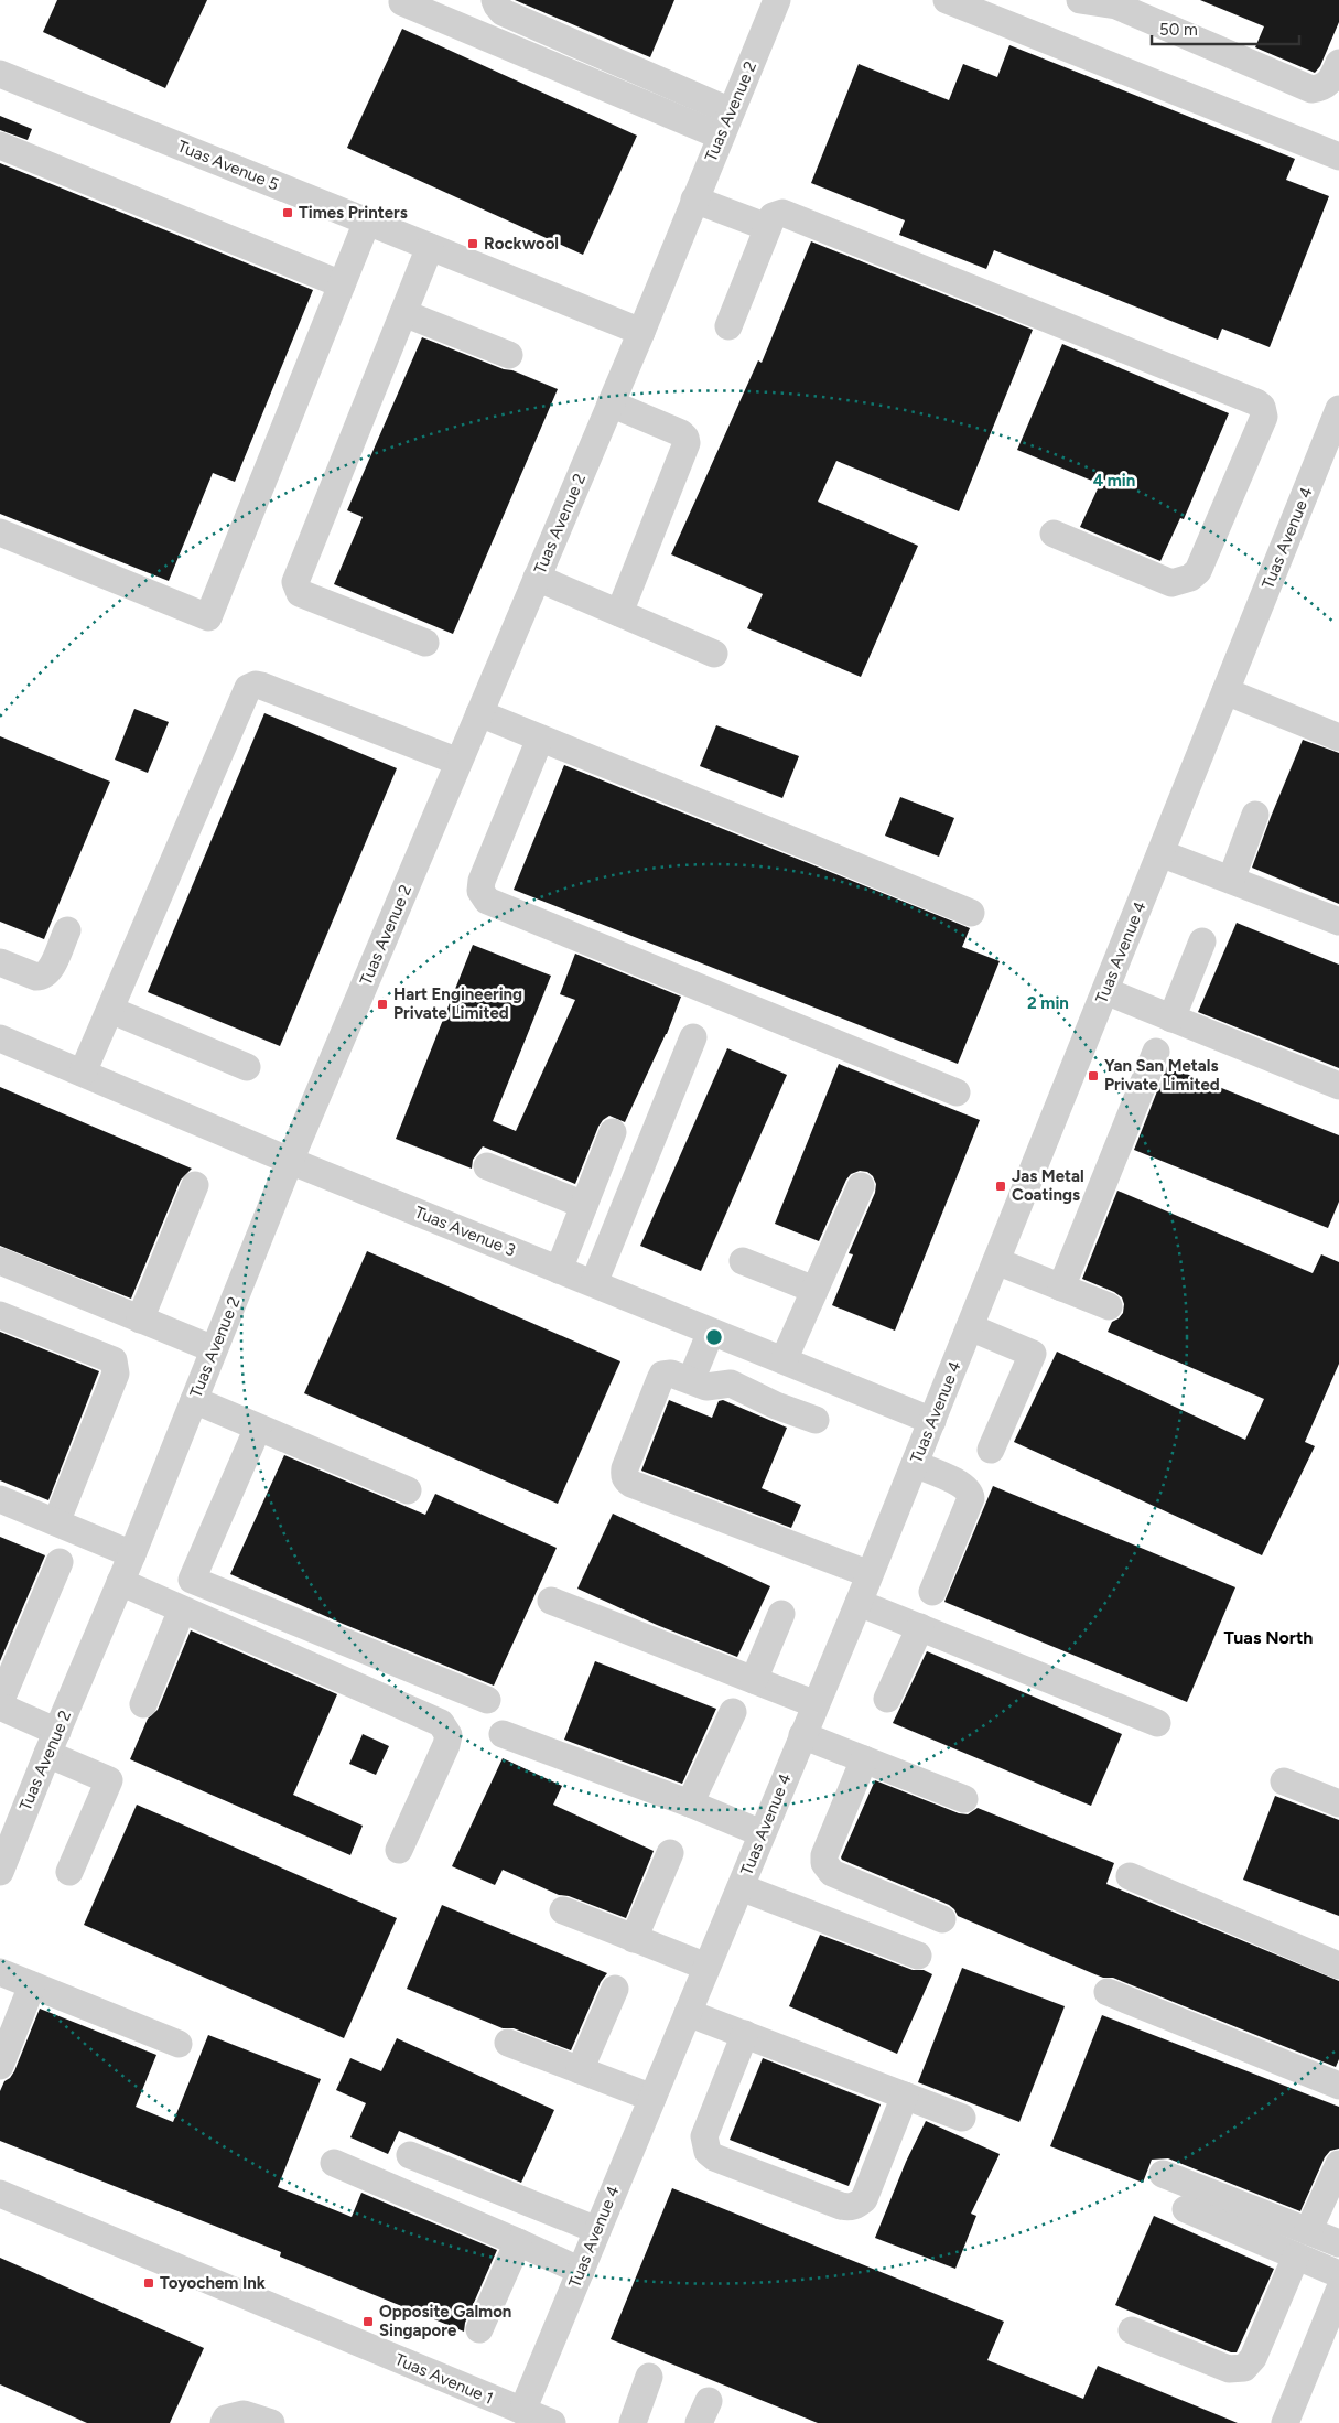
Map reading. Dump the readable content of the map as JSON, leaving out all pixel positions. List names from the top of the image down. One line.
{"streets":{"street":["Tuas Avenue 2","Tuas Avenue 5","Tuas Avenue 4","Tuas Avenue 3","Tuas Avenue 1"]},"crossings":[["Tuas Avenue 2","Tuas Avenue 5"],["Tuas Avenue 2","Tuas Avenue 3"],["Tuas Avenue 4","Tuas Avenue 3"],["Tuas Avenue 4","Tuas Avenue 1"]],"districts":["Tuas North"],"places":{"transit":["Times Printers","Rockwool","Hart Engineering Private Limited","Yan San Metals Private Limited","Jas Metal Coatings","Toyochem Ink","Opposite Galmon Singapore"]},"scale_bar":"50 m","rings":["4 min","2 min"]}
